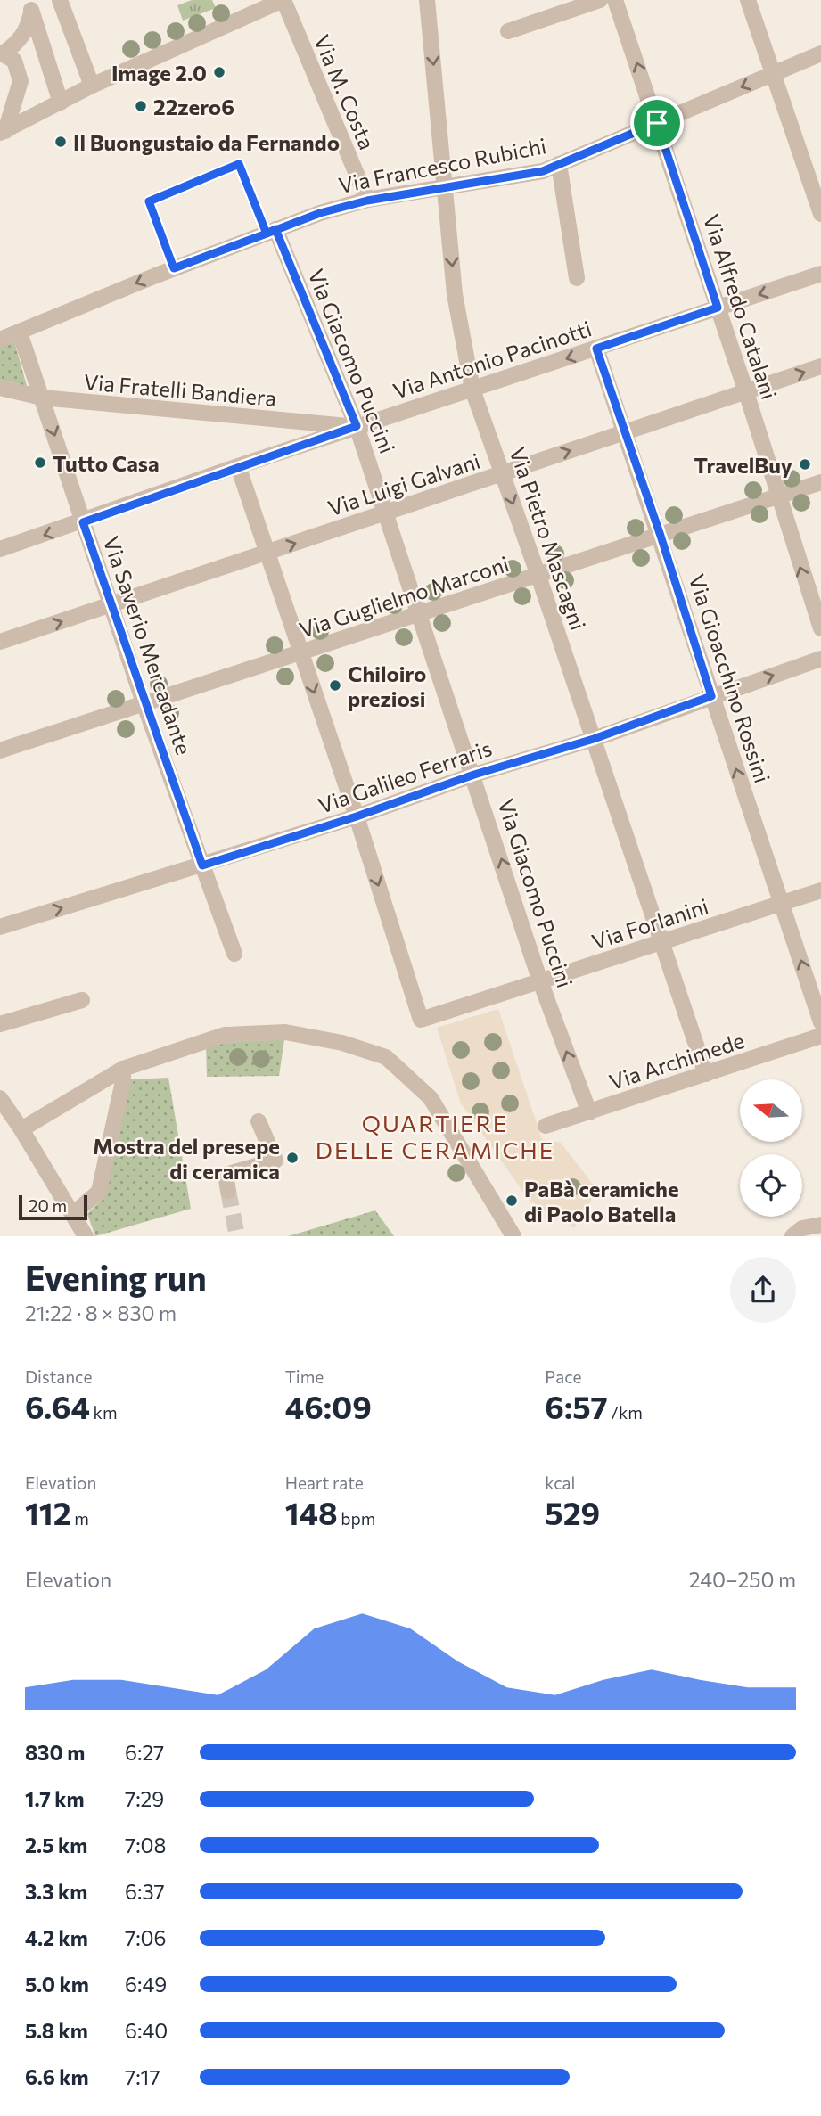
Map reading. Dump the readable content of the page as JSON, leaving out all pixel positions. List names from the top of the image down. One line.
{"streets":{"street":["Via M. Costa","Via Francesco Rubichi","Via Alfredo Catalani","Via Antonio Pacinotti","Via Giacomo Puccini","Via Fratelli Bandiera","Via Luigi Galvani","Via Pietro Mascagni","Via Guglielmo Marconi","Via Saverio Mercadante","Via Gioacchino Rossini","Via Galileo Ferraris","Via Forlanini","Via Archimede"]},"crossings":[["Via M. Costa","Via Francesco Rubichi"],["Via Francesco Rubichi","Via Alfredo Catalani"],["Via Francesco Rubichi","Via Giacomo Puccini"],["Via Francesco Rubichi","Via Pietro Mascagni"],["Via Francesco Rubichi","Via Saverio Mercadante"],["Via Alfredo Catalani","Via Antonio Pacinotti"],["Via Alfredo Catalani","Via Luigi Galvani"],["Via Alfredo Catalani","Via Guglielmo Marconi"],["Via Antonio Pacinotti","Via Giacomo Puccini"],["Via Antonio Pacinotti","Via Fratelli Bandiera"],["Via Antonio Pacinotti","Via Pietro Mascagni"],["Via Antonio Pacinotti","Via Saverio Mercadante"],["Via Antonio Pacinotti","Via Gioacchino Rossini"],["Via Giacomo Puccini","Via Fratelli Bandiera"],["Via Giacomo Puccini","Via Luigi Galvani"],["Via Giacomo Puccini","Via Guglielmo Marconi"],["Via Giacomo Puccini","Via Galileo Ferraris"],["Via Giacomo Puccini","Via Forlanini"],["Via Giacomo Puccini","Via Archimede"],["Via Fratelli Bandiera","Via Saverio Mercadante"],["Via Luigi Galvani","Via Pietro Mascagni"],["Via Luigi Galvani","Via Saverio Mercadante"],["Via Luigi Galvani","Via Gioacchino Rossini"],["Via Pietro Mascagni","Via Guglielmo Marconi"],["Via Pietro Mascagni","Via Galileo Ferraris"],["Via Pietro Mascagni","Via Forlanini"],["Via Pietro Mascagni","Via Archimede"],["Via Guglielmo Marconi","Via Saverio Mercadante"],["Via Guglielmo Marconi","Via Gioacchino Rossini"],["Via Saverio Mercadante","Via Galileo Ferraris"],["Via Gioacchino Rossini","Via Galileo Ferraris"],["Via Gioacchino Rossini","Via Forlanini"],["Via Galileo Ferraris","Via Forlanini"]],"one_way":["Via Antonio Pacinotti","Via Giacomo Puccini","Via Luigi Galvani","Via Pietro Mascagni","Via Gioacchino Rossini","Via Galileo Ferraris"],"districts":["QUARTIERE DELLE CERAMICHE"],"places":["Image 2.0","22zero6","Il Buongustaio da Fernando","Tutto Casa","TravelBuy","Chiloiro preziosi","Mostra del presepe di ceramica","PaBà ceramiche di Paolo Batella"],"scale_bar":"20 m","north":"left","page":{"scale":"20 m","heading":["Evening run","21:22 · 8 × 830 m"],"stats":[["Distance","6.64 km"],["Time","46:09"],["Pace","6:57 /km"],["Elevation","112 m"],["Heart rate","148 bpm"],["kcal","529"]],"chart":["Elevation","240–250 m"],"list":[{"name":"830 m","note":"6:27"},{"name":"1.7 km","note":"7:29"},{"name":"2.5 km","note":"7:08"},{"name":"3.3 km","note":"6:37"},{"name":"4.2 km","note":"7:06"},{"name":"5.0 km","note":"6:49"},{"name":"5.8 km","note":"6:40"},{"name":"6.6 km","note":"7:17"}]}}
